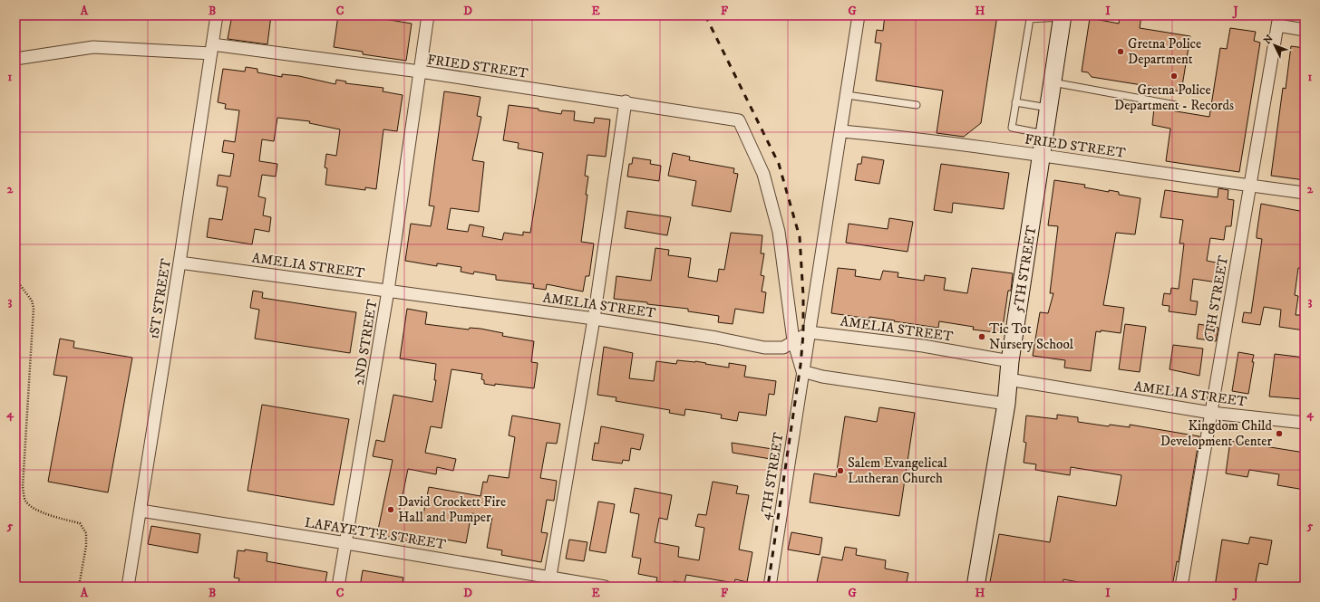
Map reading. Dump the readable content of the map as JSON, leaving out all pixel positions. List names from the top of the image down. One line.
{"streets":{"main road":["5TH STREET"],"street":["FRIED STREET","AMELIA STREET","1ST STREET","6TH STREET","2ND STREET","4TH STREET","LAFAYETTE STREET"]},"crossings":[["FRIED STREET","AMELIA STREET"],["FRIED STREET","5TH STREET"],["FRIED STREET","1ST STREET"],["FRIED STREET","6TH STREET"],["FRIED STREET","2ND STREET"],["FRIED STREET","4TH STREET"],["AMELIA STREET","5TH STREET"],["AMELIA STREET","1ST STREET"],["AMELIA STREET","6TH STREET"],["AMELIA STREET","2ND STREET"],["AMELIA STREET","4TH STREET"],["1ST STREET","LAFAYETTE STREET"],["2ND STREET","LAFAYETTE STREET"]],"places":["Gretna Police Department","Gretna Police Department - Records","Tic Tot Nursery School","Kingdom Child Development Center","Salem Evangelical Lutheran Church","David Crockett Fire Hall and Pumper"],"north":"top left","grid":{"columns":["A","B","C","D","E","F","G","H","I","J"],"rows":["1","2","3","4","5"]}}
